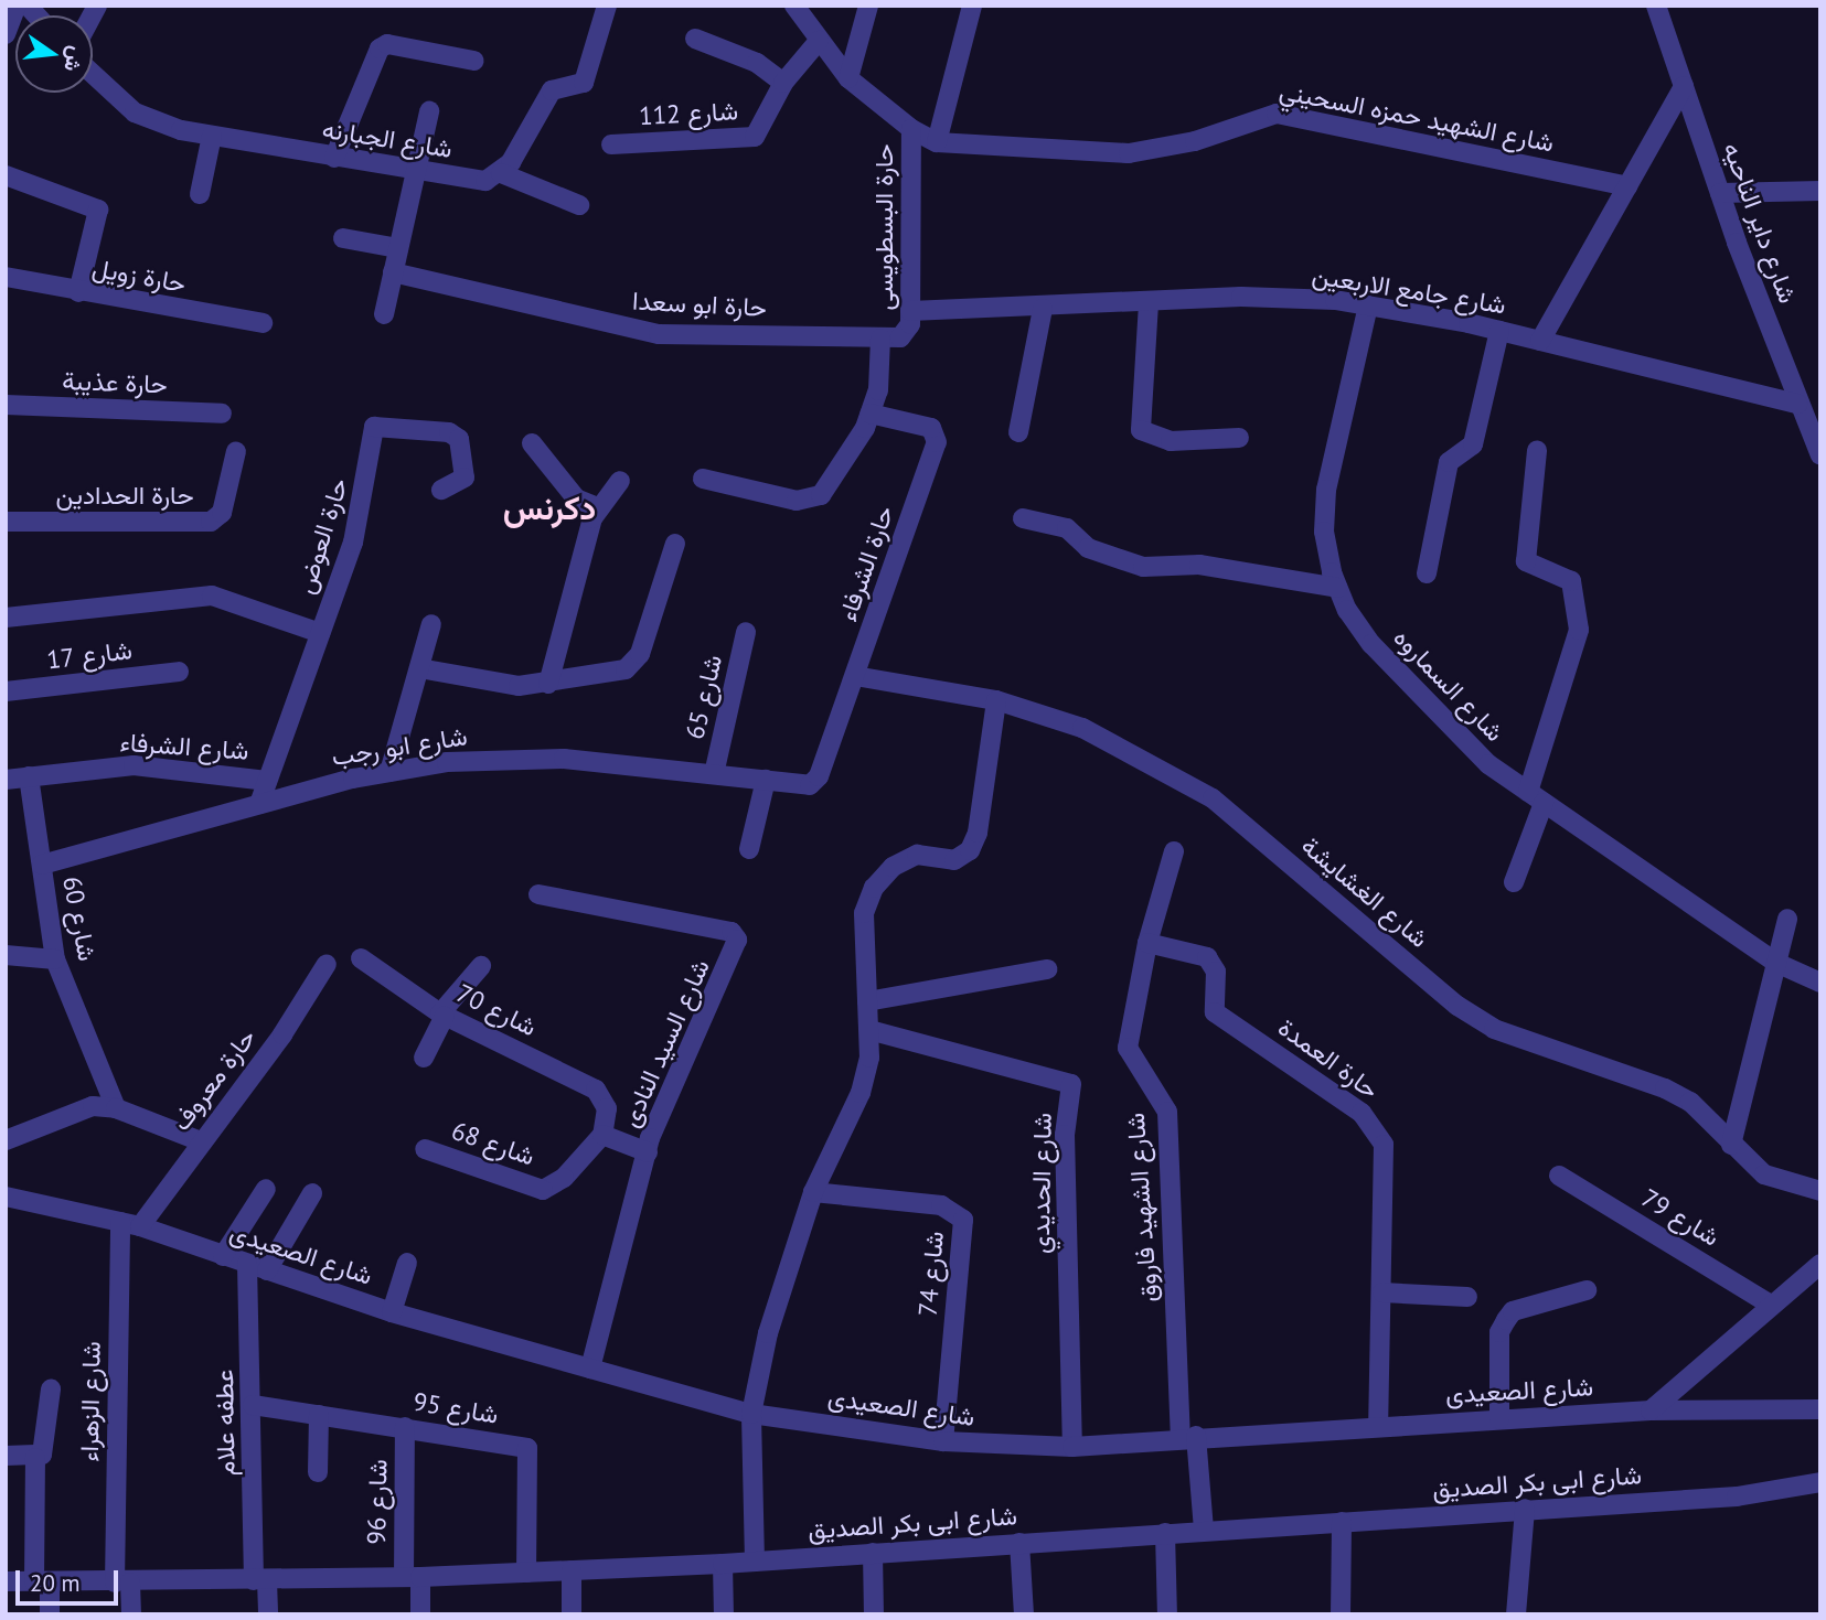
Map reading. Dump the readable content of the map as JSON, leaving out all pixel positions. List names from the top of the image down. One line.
{"streets":{"street":["شارع 112","شارع الشهيد حمزه السحيني","شارع الجبارنه","شارع داير الناحيه","حارة البسطويسى","حارة زويل","شارع جامع الاربعين","حارة ابو سعدا","حارة عذيبة","حارة الحدادين","حارة العوض","حارة الشرفاء","شارع 17","شارع السماروه","شارع 65","شارع الشرفاء","شارع ابو رجب","شارع الغشايشة","شارع 60","شارع 70","شارع السيد النادى","حارة العمدة","حارة معروف","شارع 68","شارع الحديدي","شارع الشهيد فاروق","شارع 79","شارع الصعيدى","شارع 74","شارع الزهراء","شارع 95","عطفه علام","شارع ابى بكر الصديق","شارع 96"]},"crossings":[["شارع 112","شارع الشهيد حمزه السحيني"],["شارع الشهيد حمزه السحيني","حارة البسطويسى"],["شارع داير الناحيه","شارع جامع الاربعين"],["حارة البسطويسى","شارع جامع الاربعين"],["حارة البسطويسى","حارة ابو سعدا"],["شارع جامع الاربعين","حارة ابو سعدا"],["شارع جامع الاربعين","شارع السماروه"],["حارة العوض","شارع الشرفاء"],["حارة العوض","شارع ابو رجب"],["حارة الشرفاء","شارع ابو رجب"],["حارة الشرفاء","شارع الغشايشة"],["شارع 65","شارع ابو رجب"],["شارع الشرفاء","شارع 60"],["شارع ابو رجب","شارع 60"],["شارع 70","شارع 68"],["شارع السيد النادى","شارع الصعيدى"],["حارة العمدة","شارع الشهيد فاروق"],["حارة العمدة","شارع الصعيدى"],["حارة معروف","شارع الصعيدى"],["شارع الحديدي","شارع الصعيدى"],["شارع الشهيد فاروق","شارع الصعيدى"],["شارع الشهيد فاروق","شارع ابى بكر الصديق"],["شارع الصعيدى","شارع 74"],["شارع الصعيدى","شارع الزهراء"],["شارع الصعيدى","عطفه علام"],["شارع الزهراء","شارع ابى بكر الصديق"],["شارع 95","عطفه علام"],["شارع 95","شارع ابى بكر الصديق"],["شارع 95","شارع 96"],["عطفه علام","شارع ابى بكر الصديق"],["شارع ابى بكر الصديق","شارع 96"]],"districts":["دكرنس"],"scale_bar":"20 m","north":"right"}
